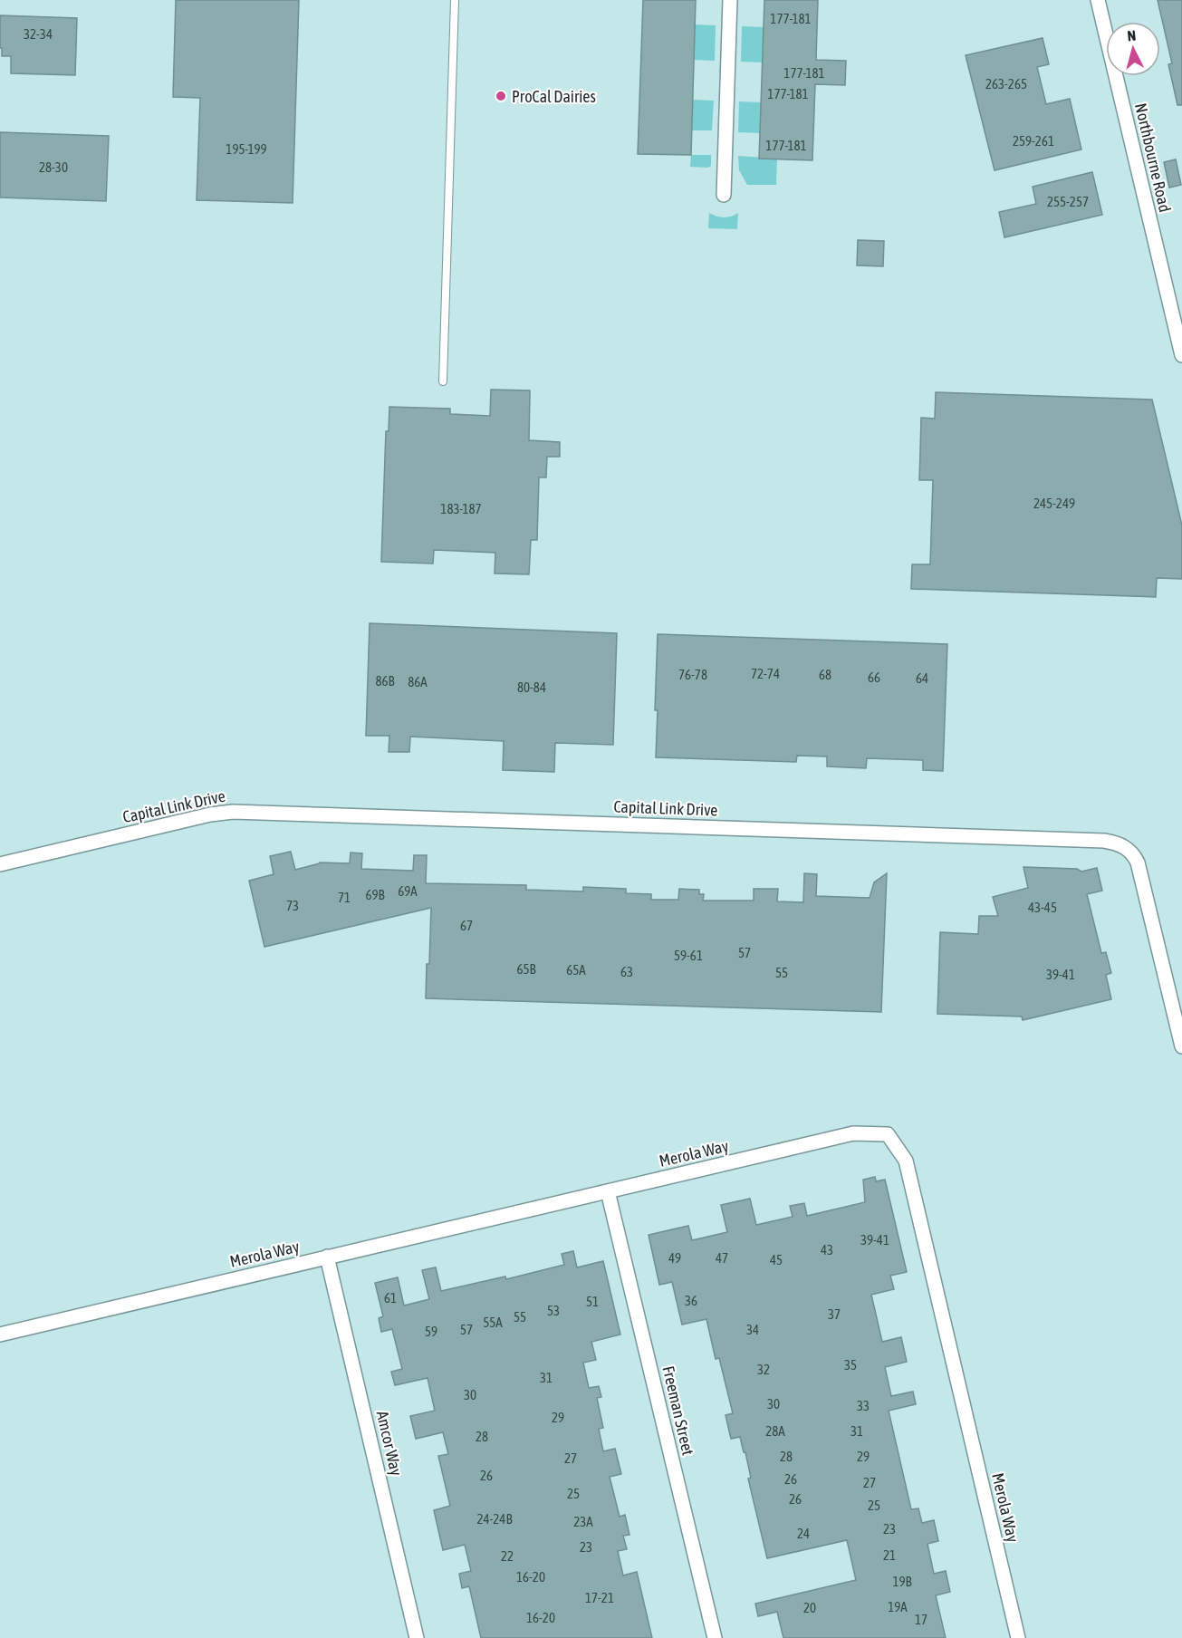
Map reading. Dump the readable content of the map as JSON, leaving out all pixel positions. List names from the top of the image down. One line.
{"streets":{"street":["Northbourne Road","Capital Link Drive","Merola Way","Freeman Street","Amcor Way"]},"crossings":[["Merola Way","Freeman Street"],["Merola Way","Amcor Way"]],"places":["ProCal Dairies"],"house_numbers":["177-181","32-34","177-181","263-265","177-181","259-261","177-181","195-199","28-30","255-257","245-249","183-187","72-74","76-78","68","66","64","86B","86A","80-84","69A","69B","71","73","43-45","67","57","59-61","65B","65A","63","55","39-41","39-41","43","49","47","45","61","36","51","53","37","55","55A","57","34","59","35","32","31","30","30","33","29","28A","31","28","28","29","27","26","26","27","25","26","25","24-24B","23A","23","24","23","21","22","16-20","19B","17-21","19A","20","16-20","17"],"north":"top"}
